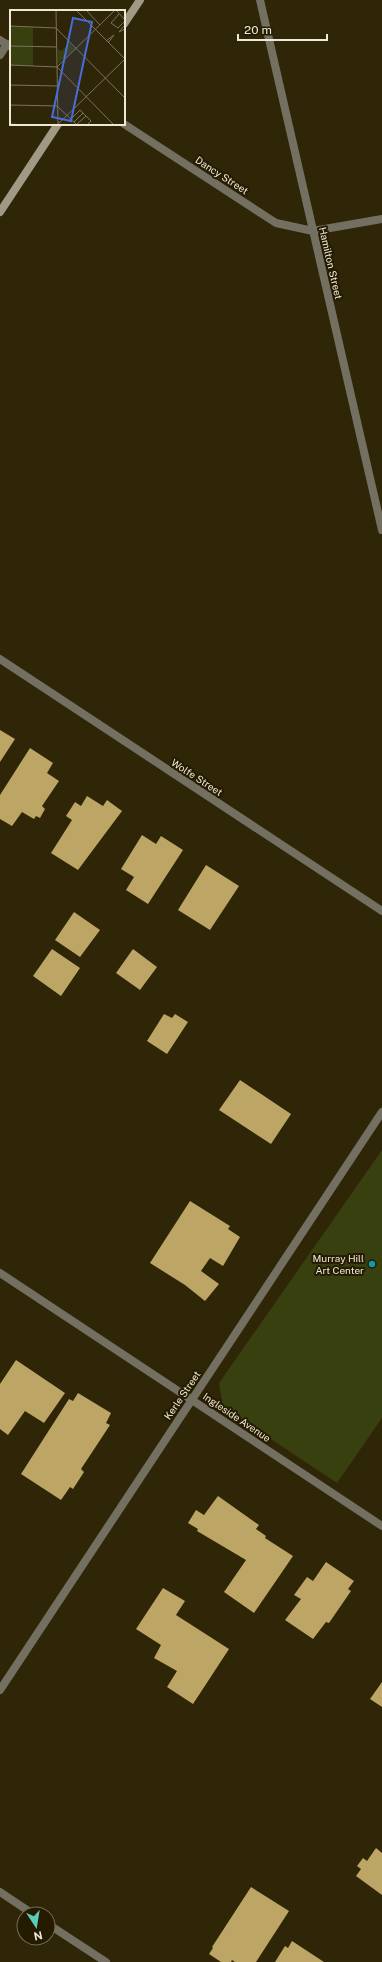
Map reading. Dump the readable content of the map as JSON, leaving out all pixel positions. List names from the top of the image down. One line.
{"streets":{"street":["Dancy Street","Hamilton Street","Wolfe Street","Kerle Street","Ingleside Avenue"]},"crossings":[["Dancy Street","Hamilton Street"],["Kerle Street","Ingleside Avenue"]],"places":["Murray Hill Art Center"],"scale_bar":"20 m","north":"bottom"}
